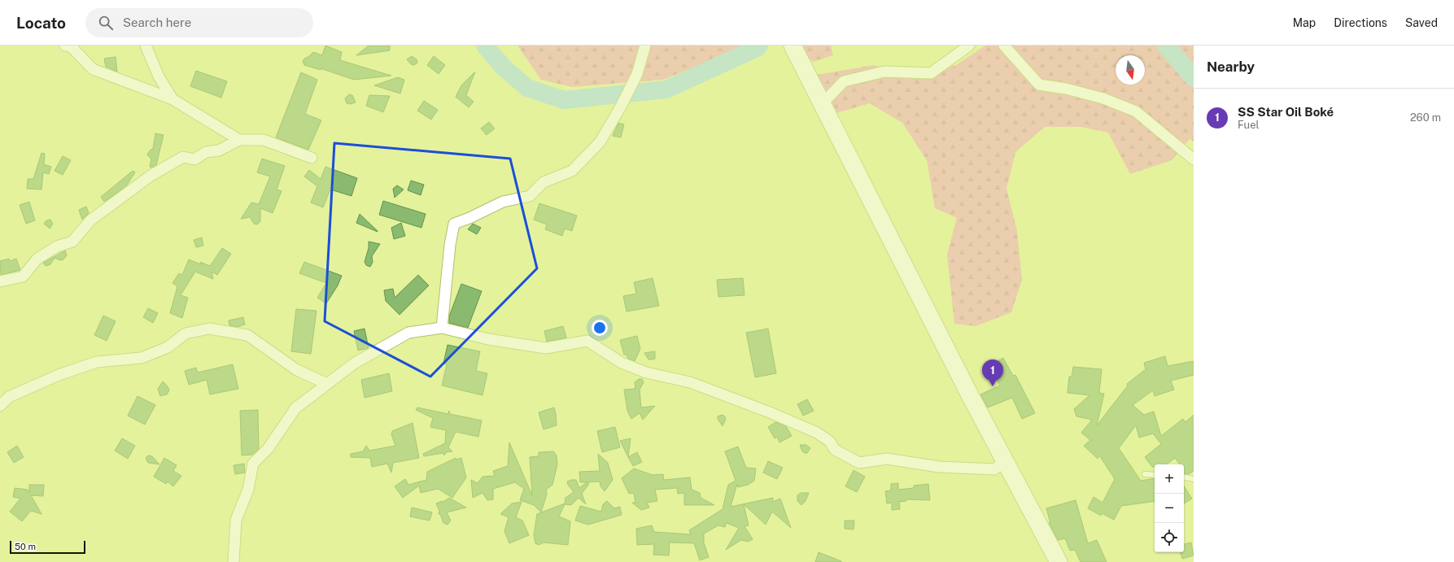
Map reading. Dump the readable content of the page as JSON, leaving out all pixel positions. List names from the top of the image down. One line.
{"scale_bar":"50 m","north":"bottom","page":{"header":"Locato","search":"Search here","nav":["Map","Directions","Saved"],"heading":"Nearby","list":[{"mark":"1","name":"SS Star Oil Boké","note":"Fuel","value":"260 m"}],"pins":"1","map_buttons":["+","−"],"scale":"50 m"}}
